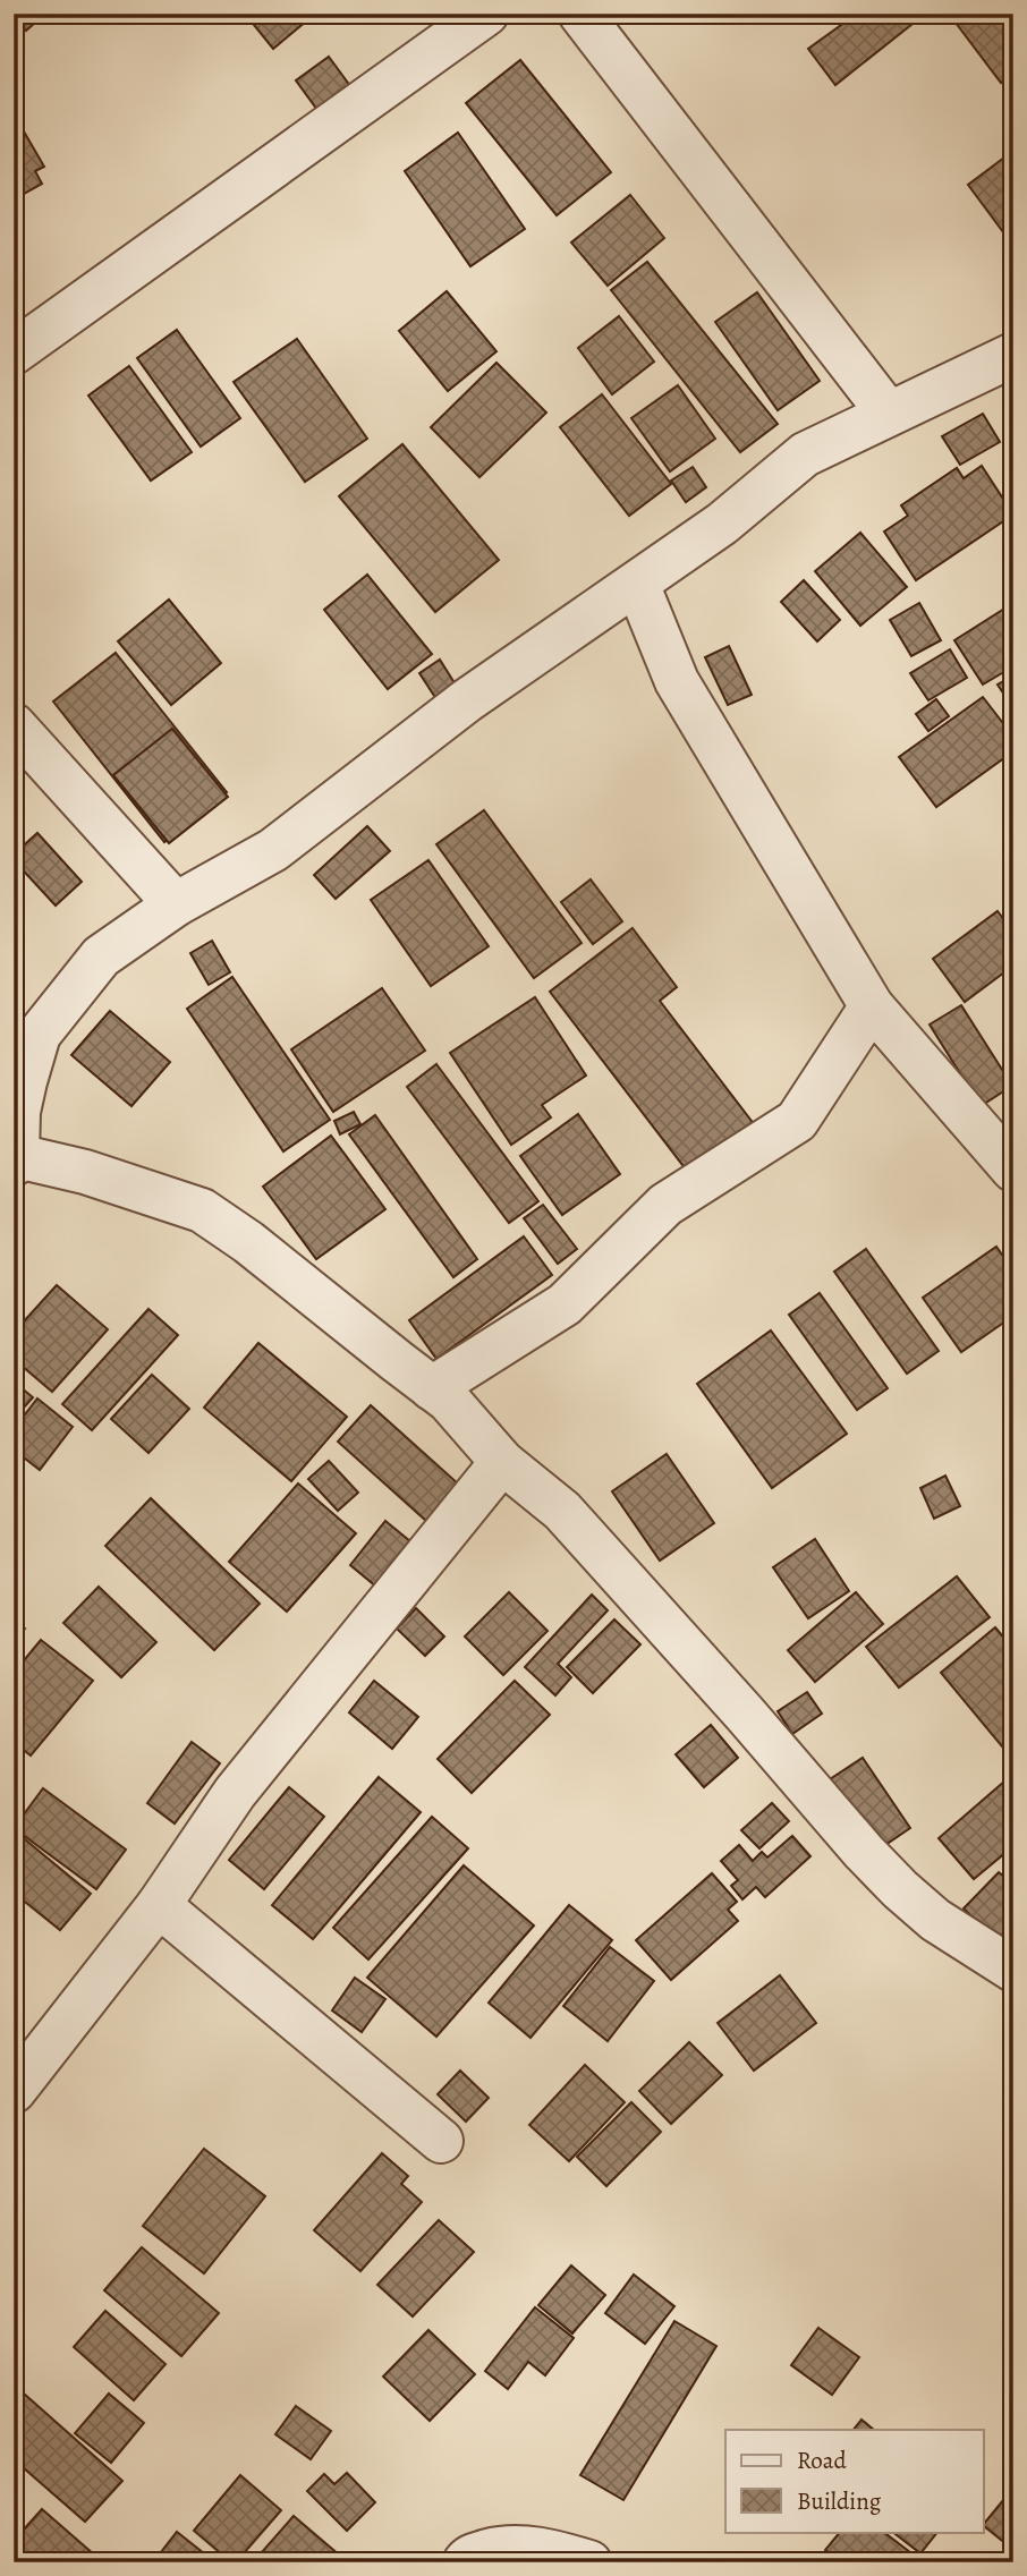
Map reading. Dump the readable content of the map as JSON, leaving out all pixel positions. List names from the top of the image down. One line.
{"legend":["Road","Building"]}
